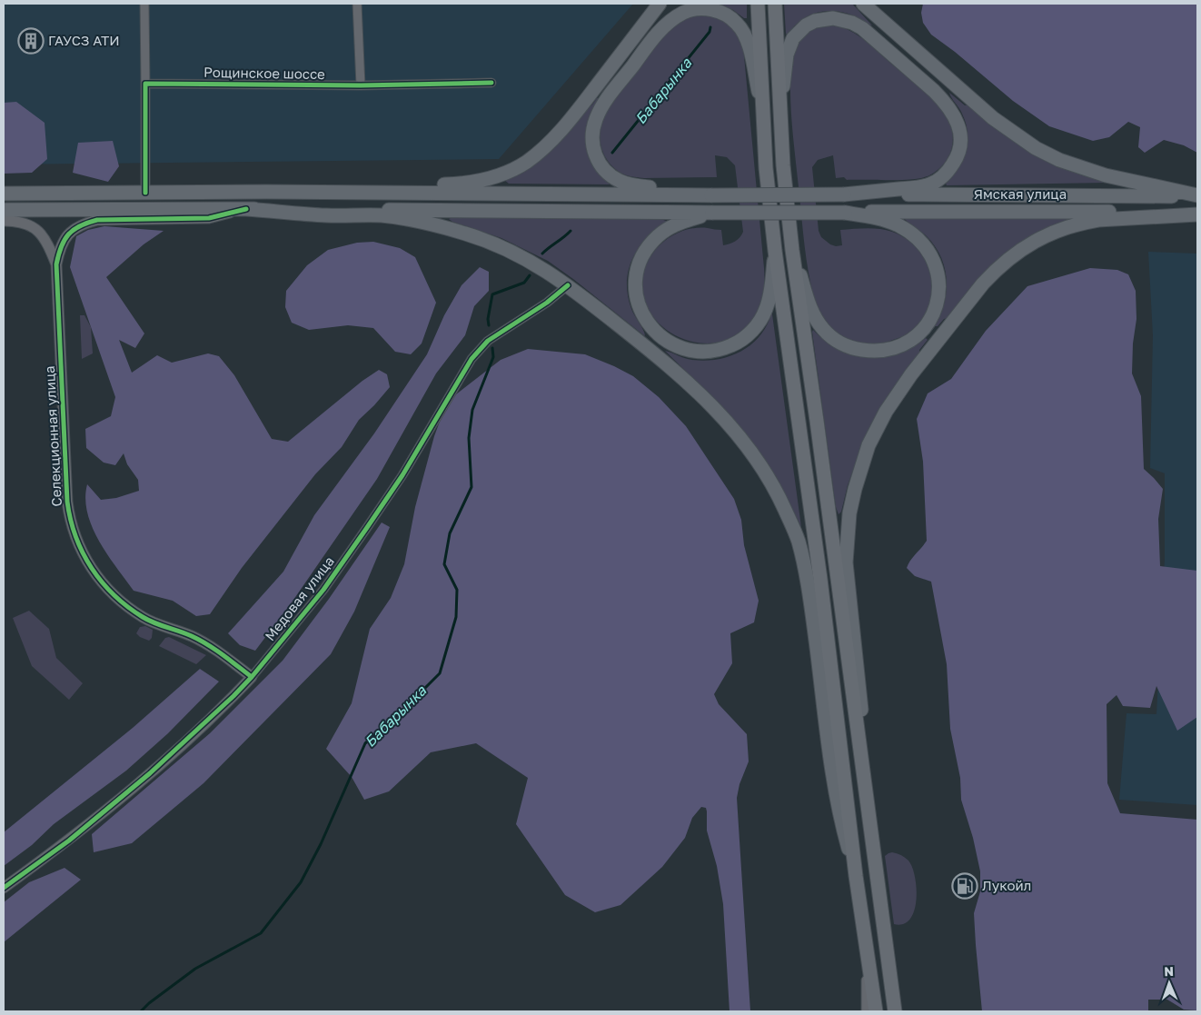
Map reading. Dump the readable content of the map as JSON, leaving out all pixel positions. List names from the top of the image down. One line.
{"streets":{"main road":["Ямская улица"],"street":["Рощинское шоссе","Селекционная улица","Медовая улица"]},"crossings":[["Селекционная улица","Медовая улица"]],"water":["Бабарынка"],"places":{"building":["ГАУСЗ АТИ"],"fuel station":["Лукойл"]},"north":"top"}
